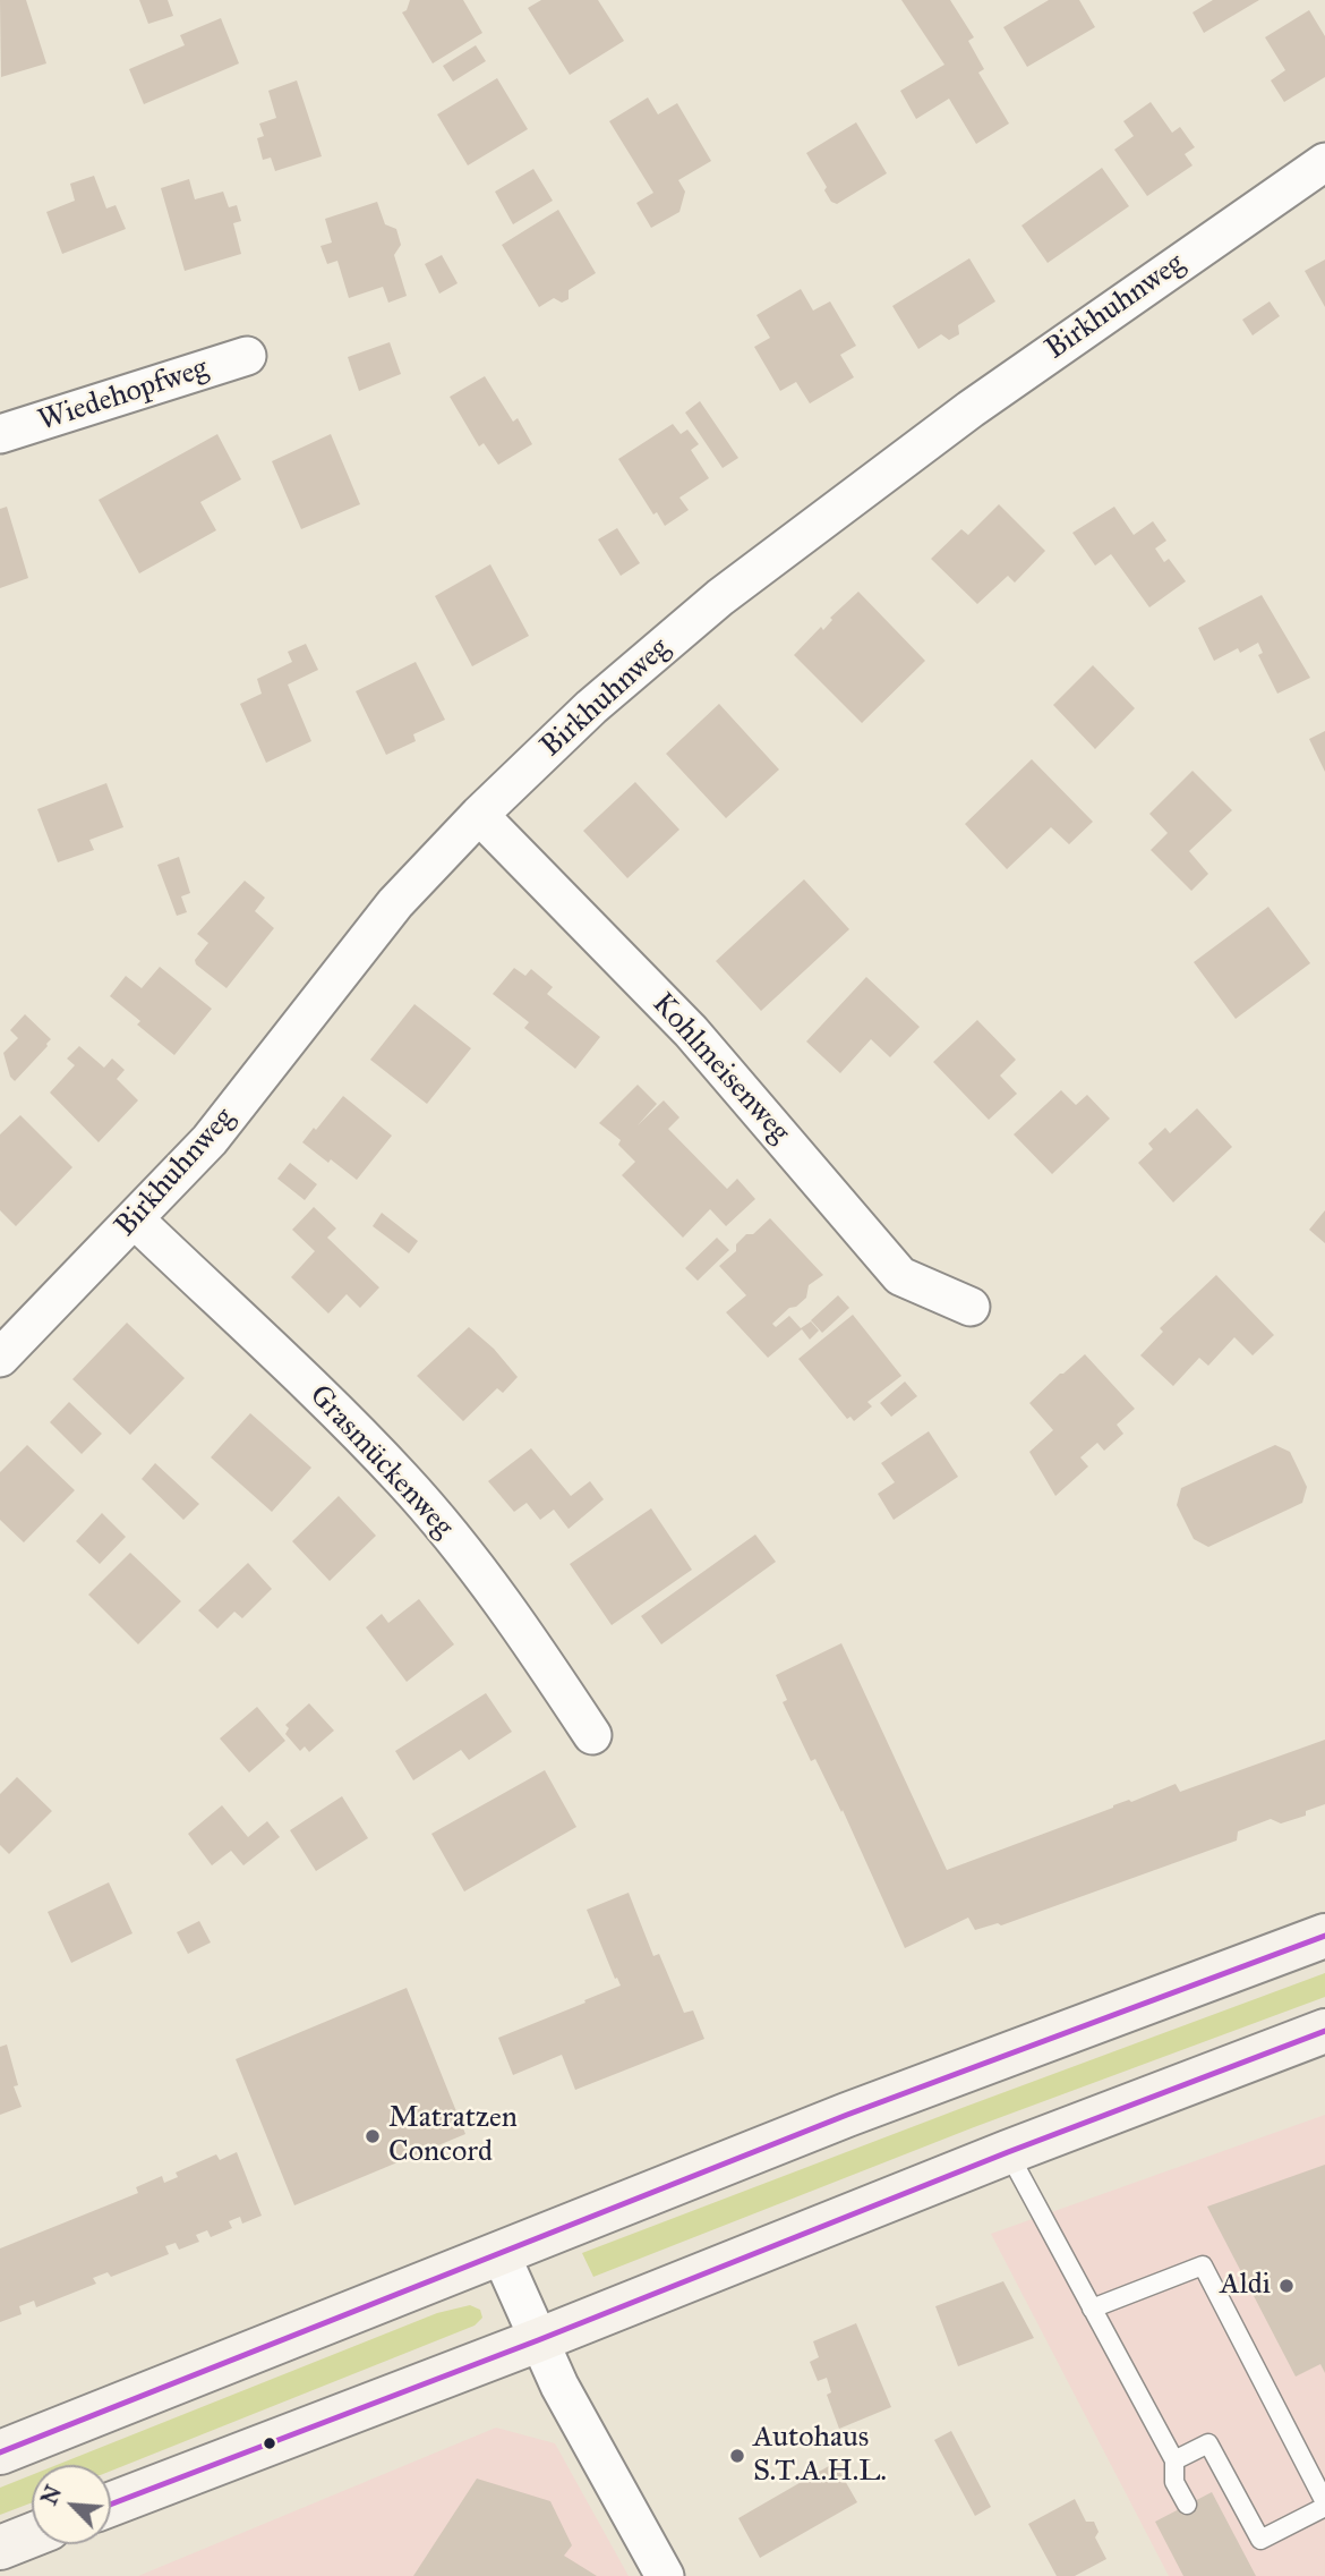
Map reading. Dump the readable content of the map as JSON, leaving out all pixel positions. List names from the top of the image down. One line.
{"streets":{"street":["Birkhuhnweg","Wiedehopfweg","Kohlmeisenweg","Grasmückenweg"]},"crossings":[["Birkhuhnweg","Kohlmeisenweg"],["Birkhuhnweg","Grasmückenweg"]],"places":["Matratzen Concord","Aldi","Autohaus S.T.A.H.L."],"north":"top left"}
